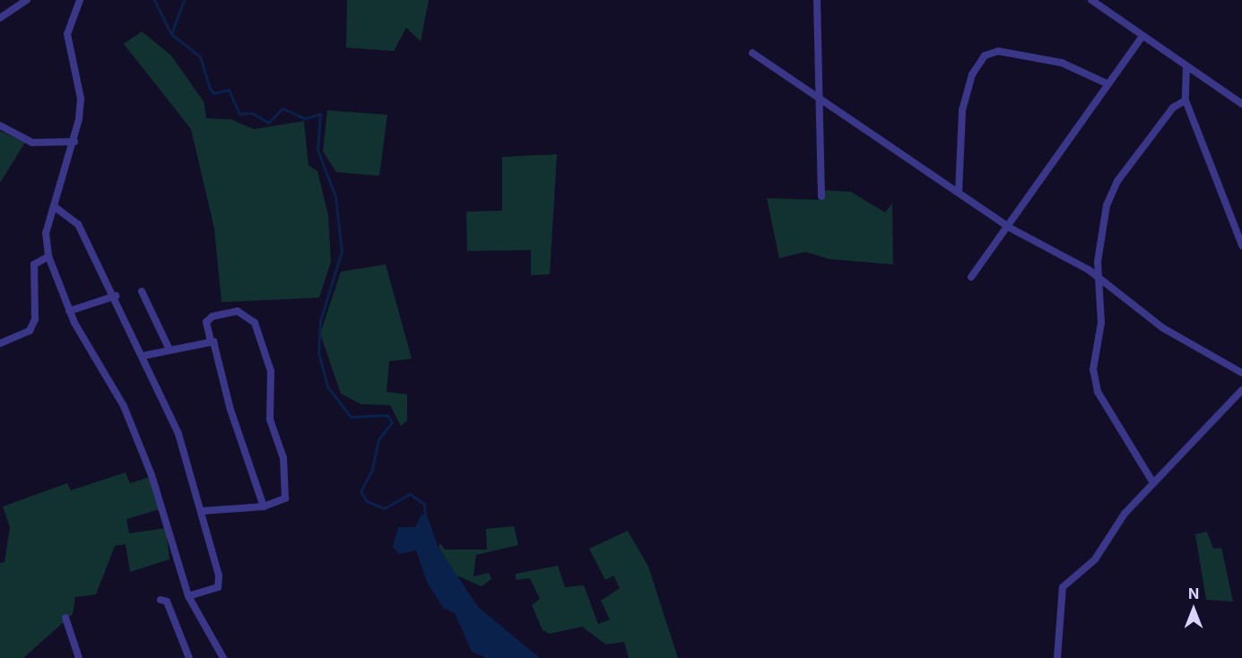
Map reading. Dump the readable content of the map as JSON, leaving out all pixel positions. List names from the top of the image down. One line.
{"north":"top"}
